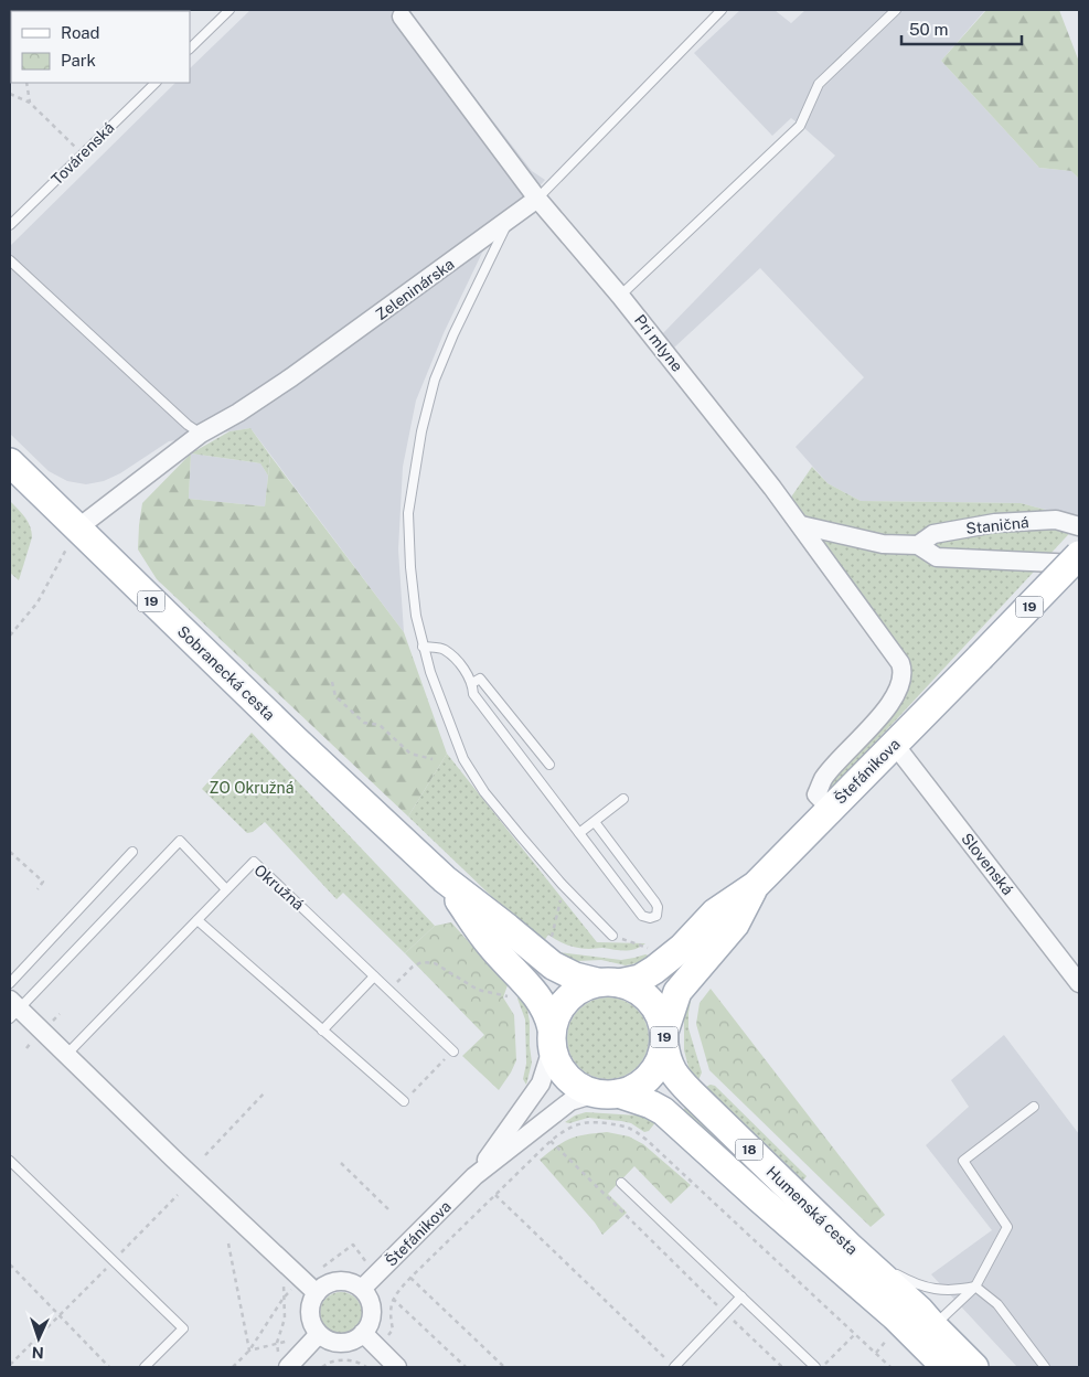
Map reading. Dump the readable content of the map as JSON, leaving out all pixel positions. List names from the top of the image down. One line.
{"streets":{"main road":["19","Sobranecká cesta","Štefánikova","18","Humenská cesta"],"street":["Zeleninárska","Pri mlyne","Staničná","Slovenská"],"lane":["Továrenská","Okružná"]},"crossings":[["Zeleninárska","Pri mlyne"],["Zeleninárska","Sobranecká cesta"],["Pri mlyne","Staničná"],["Pri mlyne","Štefánikova"],["19","Sobranecká cesta"],["19","Štefánikova"],["19","Humenská cesta"],["Sobranecká cesta","Štefánikova"],["Sobranecká cesta","Humenská cesta"],["Štefánikova","Slovenská"],["Štefánikova","Humenská cesta"]],"parks":["ZO Okružná"],"legend":["Road","Park"],"scale_bar":"50 m","north":"bottom"}
